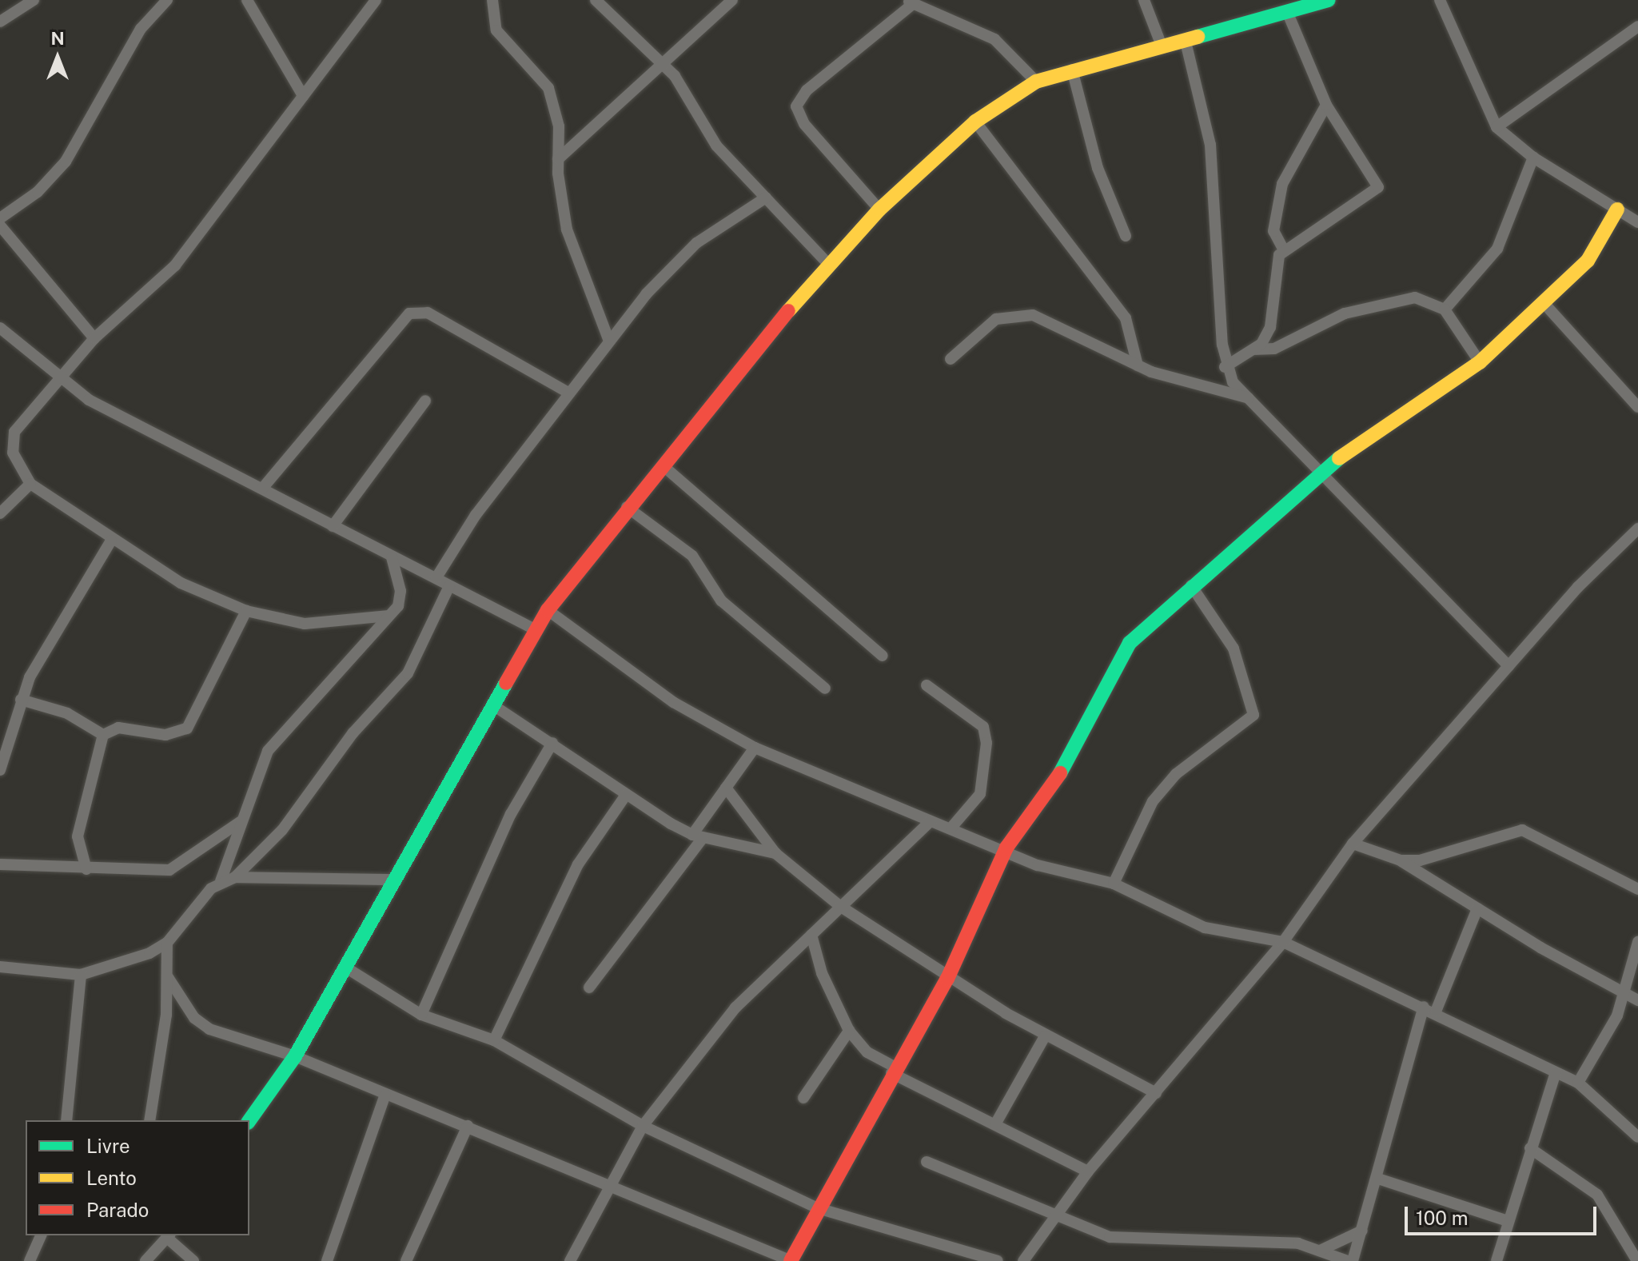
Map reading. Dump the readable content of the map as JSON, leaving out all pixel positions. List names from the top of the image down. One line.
{"legend":["Livre","Lento","Parado"],"scale_bar":"100 m","north":"top"}
